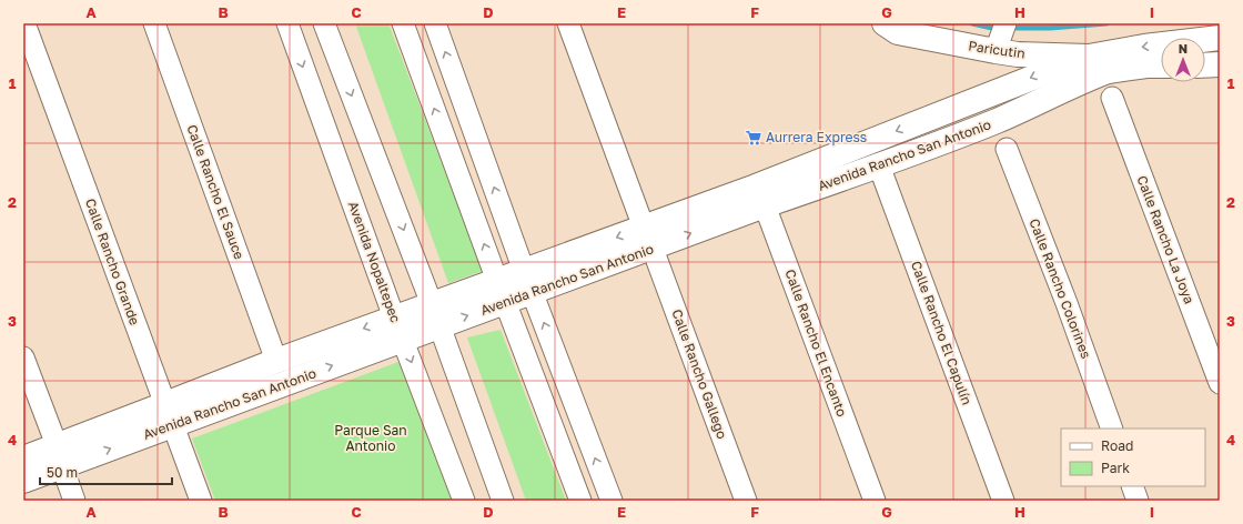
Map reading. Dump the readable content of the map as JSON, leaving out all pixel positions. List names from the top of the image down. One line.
{"streets":{"street":["Paricutin","Avenida Rancho San Antonio","Calle Rancho El Sauce","Calle Rancho La Joya","Calle Rancho Grande","Avenida Nopaltepec","Calle Rancho Colorines","Calle Rancho El Capulín","Calle Rancho El Encanto","Calle Rancho Gallego"]},"crossings":[["Paricutin","Avenida Rancho San Antonio"],["Avenida Rancho San Antonio","Calle Rancho El Sauce"],["Avenida Rancho San Antonio","Calle Rancho Grande"],["Avenida Rancho San Antonio","Avenida Nopaltepec"],["Avenida Rancho San Antonio","Calle Rancho El Capulín"],["Avenida Rancho San Antonio","Calle Rancho El Encanto"],["Avenida Rancho San Antonio","Calle Rancho Gallego"]],"parks":["Parque San Antonio"],"places":{"supermarket":["Aurrera Express"]},"legend":["Road","Park"],"scale_bar":"50 m","north":"top","grid":{"columns":["A","B","C","D","E","F","G","H","I"],"rows":["1","2","3","4"]}}
